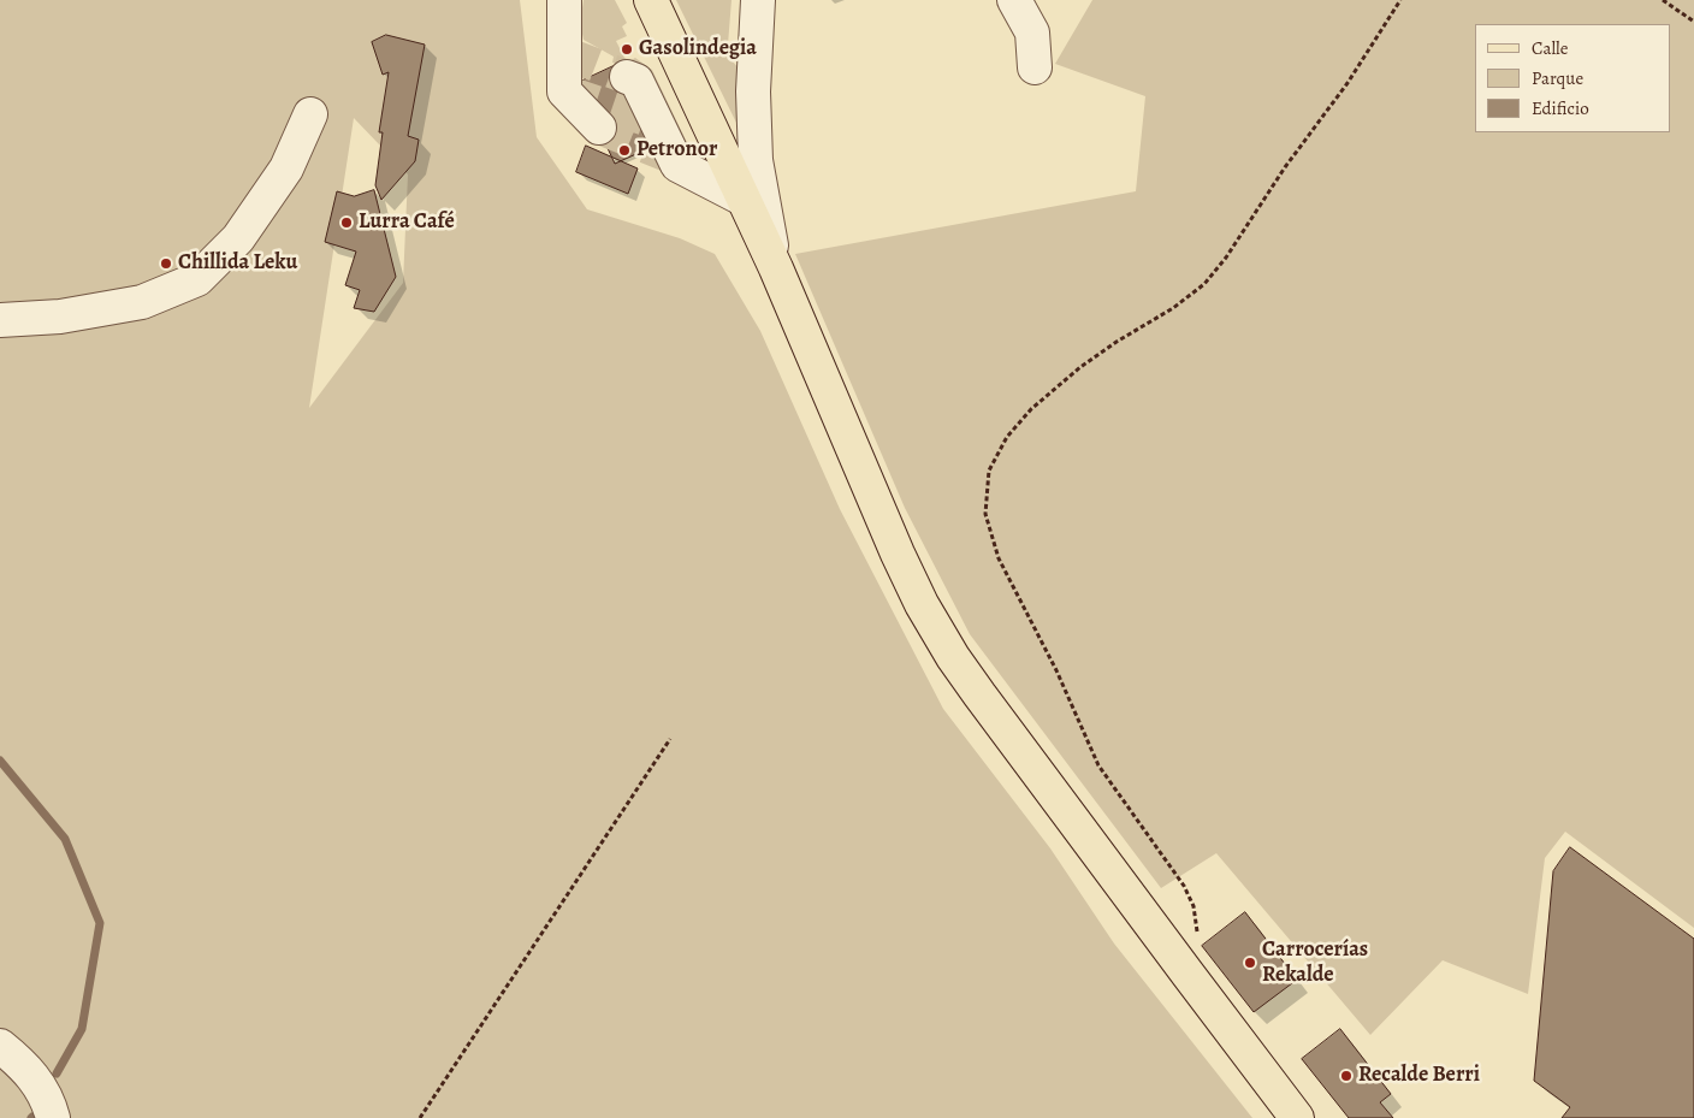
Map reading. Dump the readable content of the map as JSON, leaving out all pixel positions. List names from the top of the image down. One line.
{"places":["Gasolindegia","Petronor","Lurra Café","Chillida Leku","Carrocerías Rekalde","Recalde Berri"],"legend":["Calle","Parque","Edificio"]}
